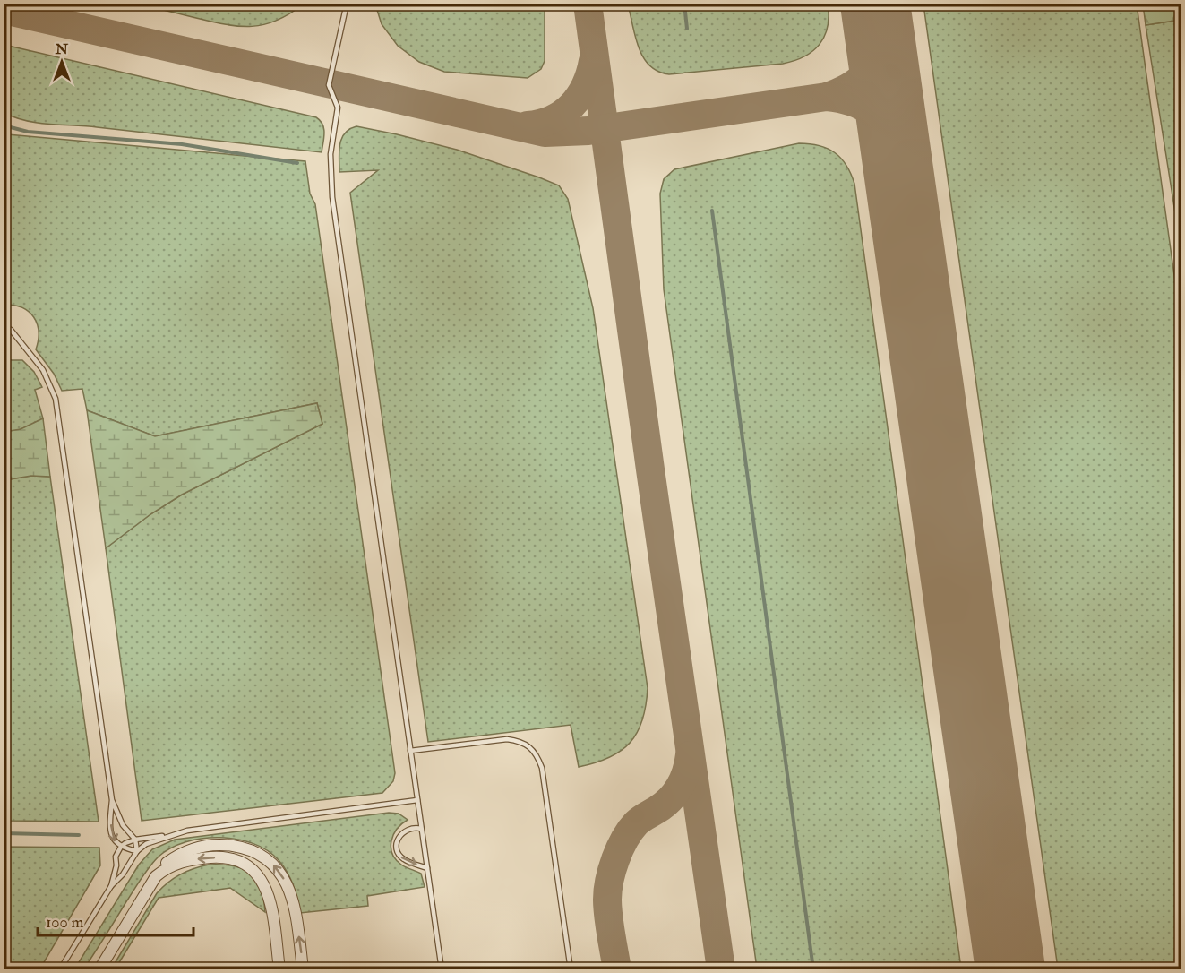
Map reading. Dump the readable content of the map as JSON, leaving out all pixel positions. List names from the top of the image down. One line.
{"scale_bar":"100 m","north":"top"}
